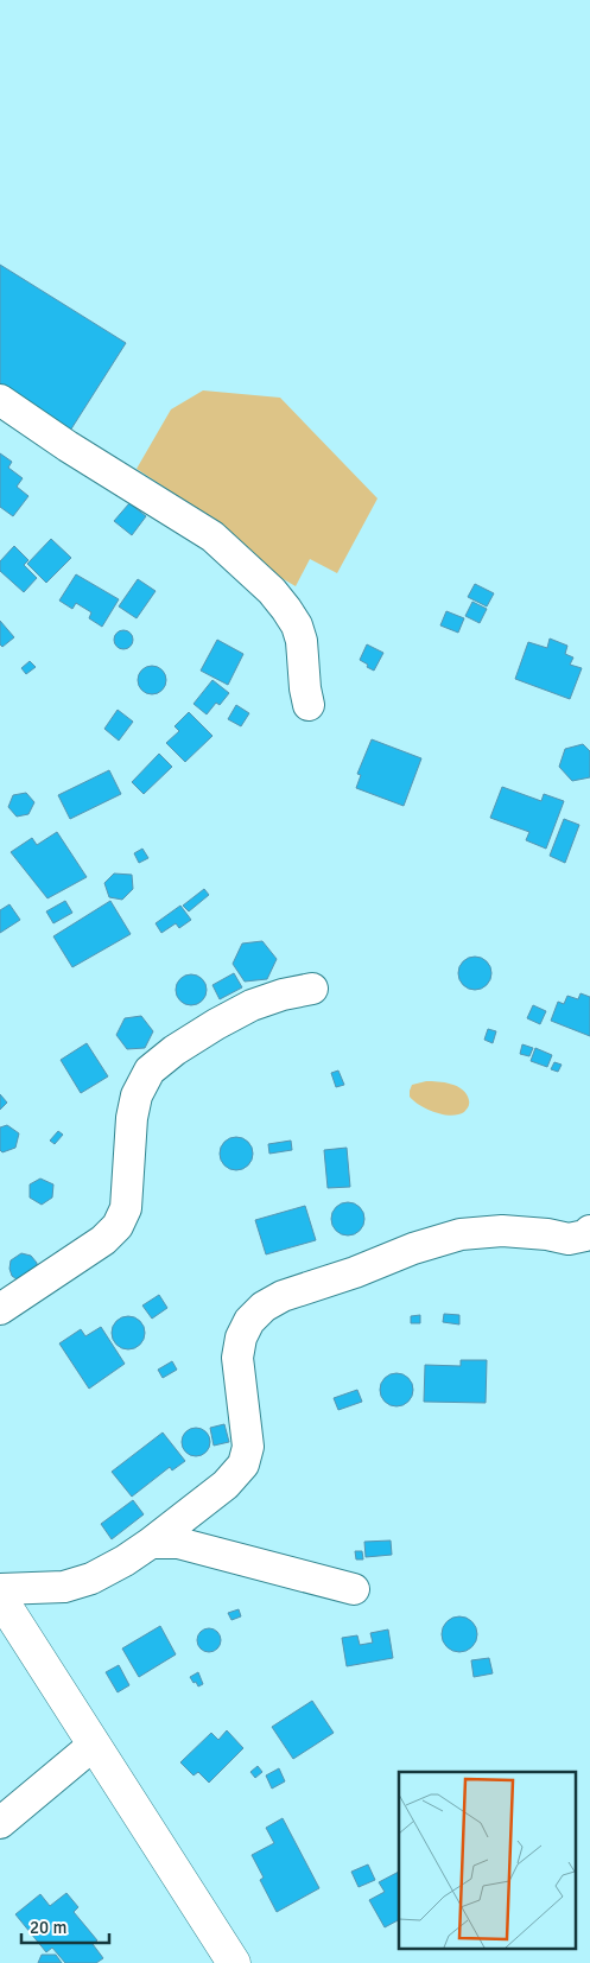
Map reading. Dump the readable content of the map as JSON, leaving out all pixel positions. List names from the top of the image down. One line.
{"scale_bar":"20 m"}
